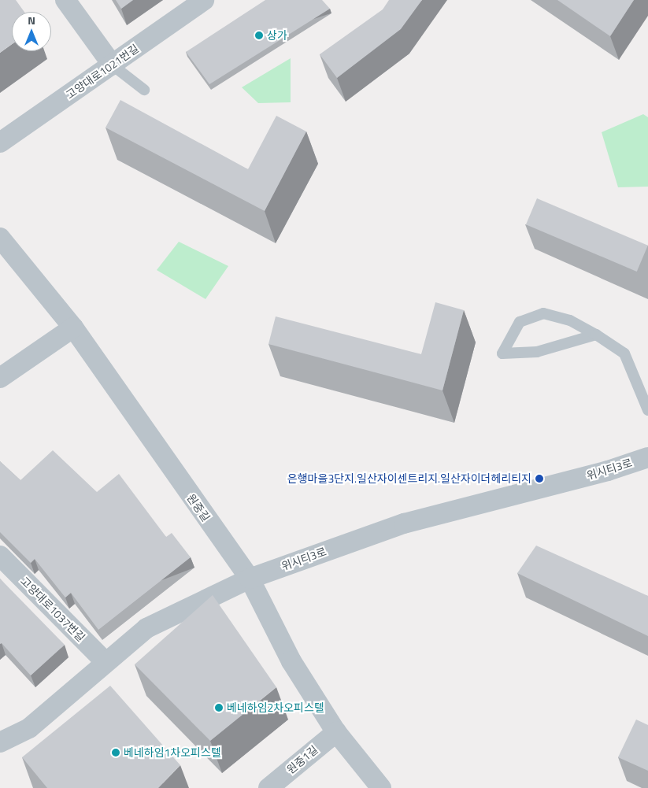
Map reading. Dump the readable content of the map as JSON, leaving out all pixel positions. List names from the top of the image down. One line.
{"streets":{"street":["고양대로1021번길","위시티3로","원중길","고양대로1037번길","원중1길"]},"crossings":[["위시티3로","원중길"],["위시티3로","고양대로1037번길"],["원중길","원중1길"]],"places":["상가","은행마을3단지.일산자이센트리지.일산자이더헤리티지","베네하임2차오피스텔","베네하임1차오피스텔"],"north":"top"}
